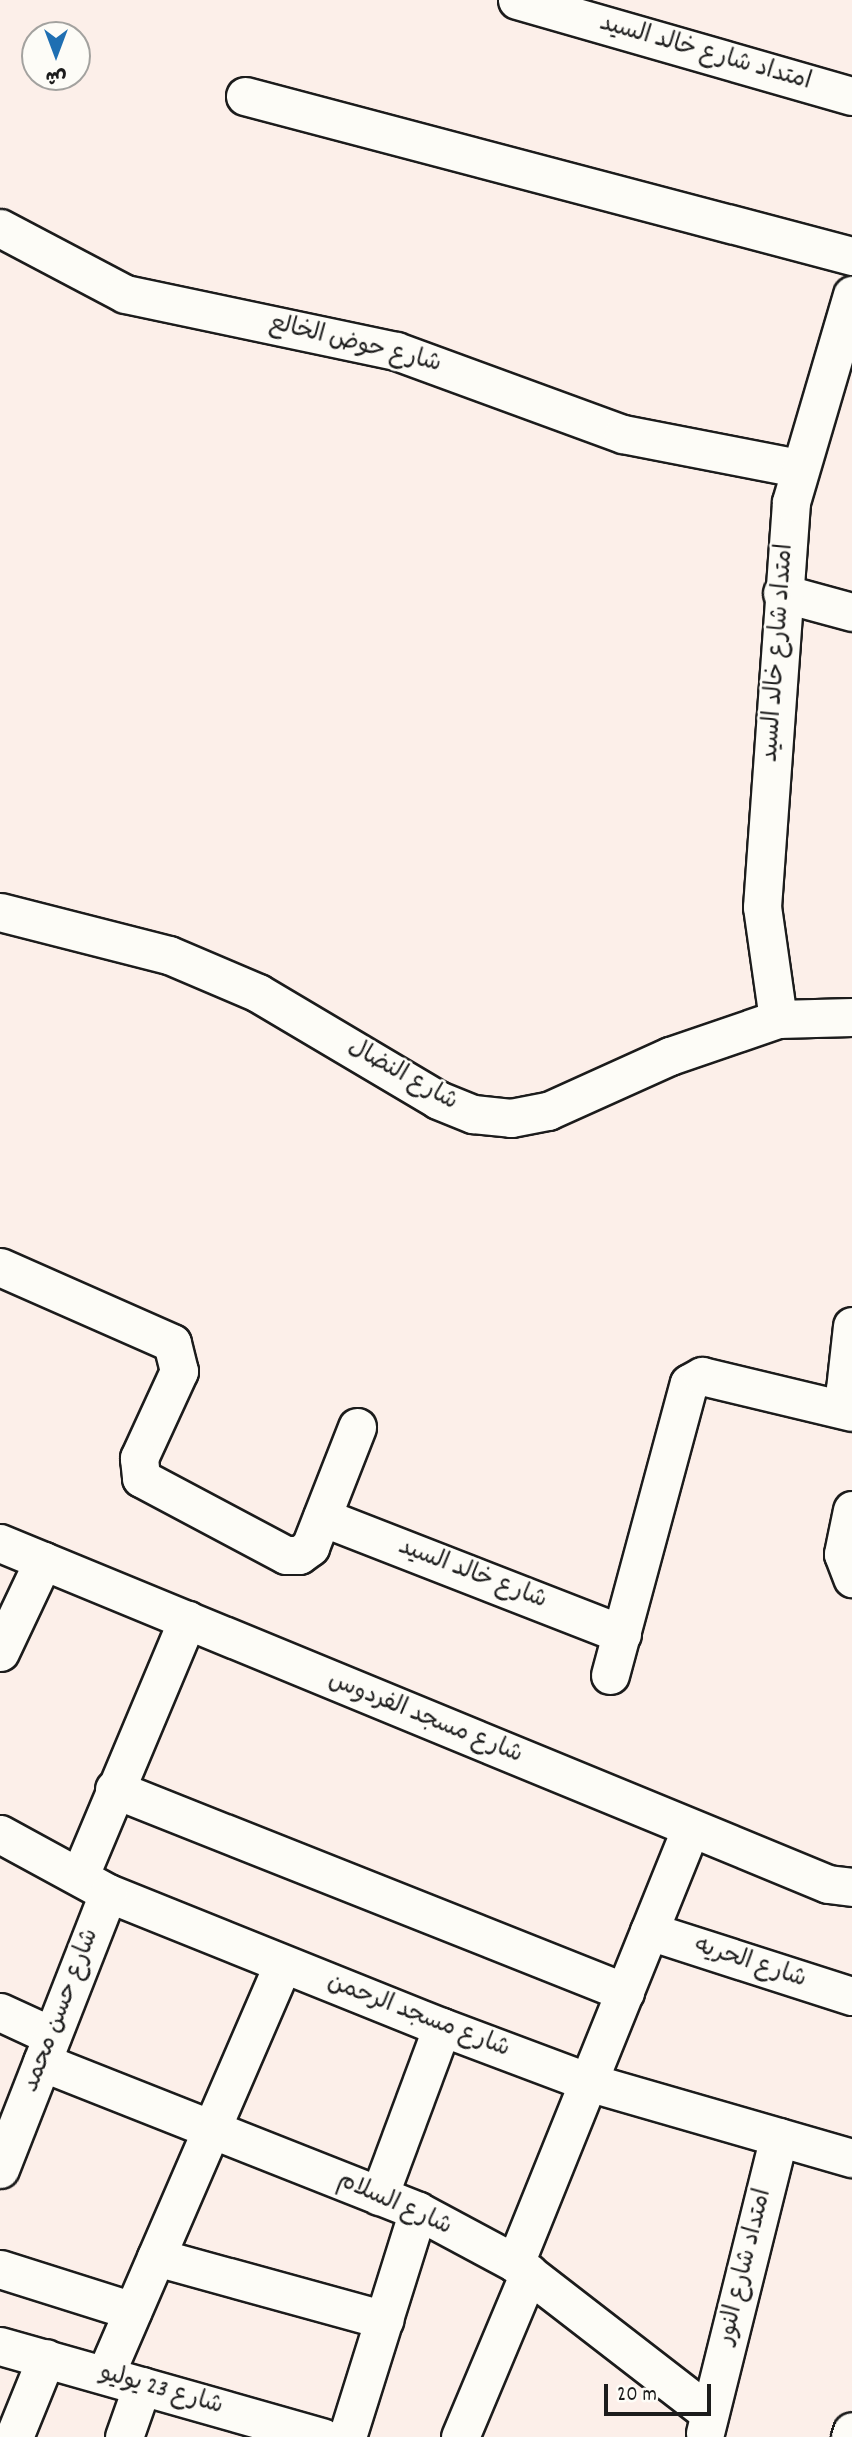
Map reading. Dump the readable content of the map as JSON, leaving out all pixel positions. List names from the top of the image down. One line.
{"streets":{"street":["امتداد شارع خالد السيد","شارع حوض الخالع","شارع النضال","شارع خالد السيد","شارع مسجد الفردوس","شارع الحريه","شارع حسن محمد","شارع مسجد الرحمن","شارع السلام","امتداد شارع النور","شارع 23 يوليو"]},"crossings":[["امتداد شارع خالد السيد","شارع حوض الخالع"],["امتداد شارع خالد السيد","شارع النضال"],["شارع مسجد الفردوس","شارع حسن محمد"],["شارع حسن محمد","شارع مسجد الرحمن"],["شارع حسن محمد","شارع السلام"],["شارع مسجد الرحمن","امتداد شارع النور"],["شارع السلام","امتداد شارع النور"]],"scale_bar":"20 m","north":"bottom"}
